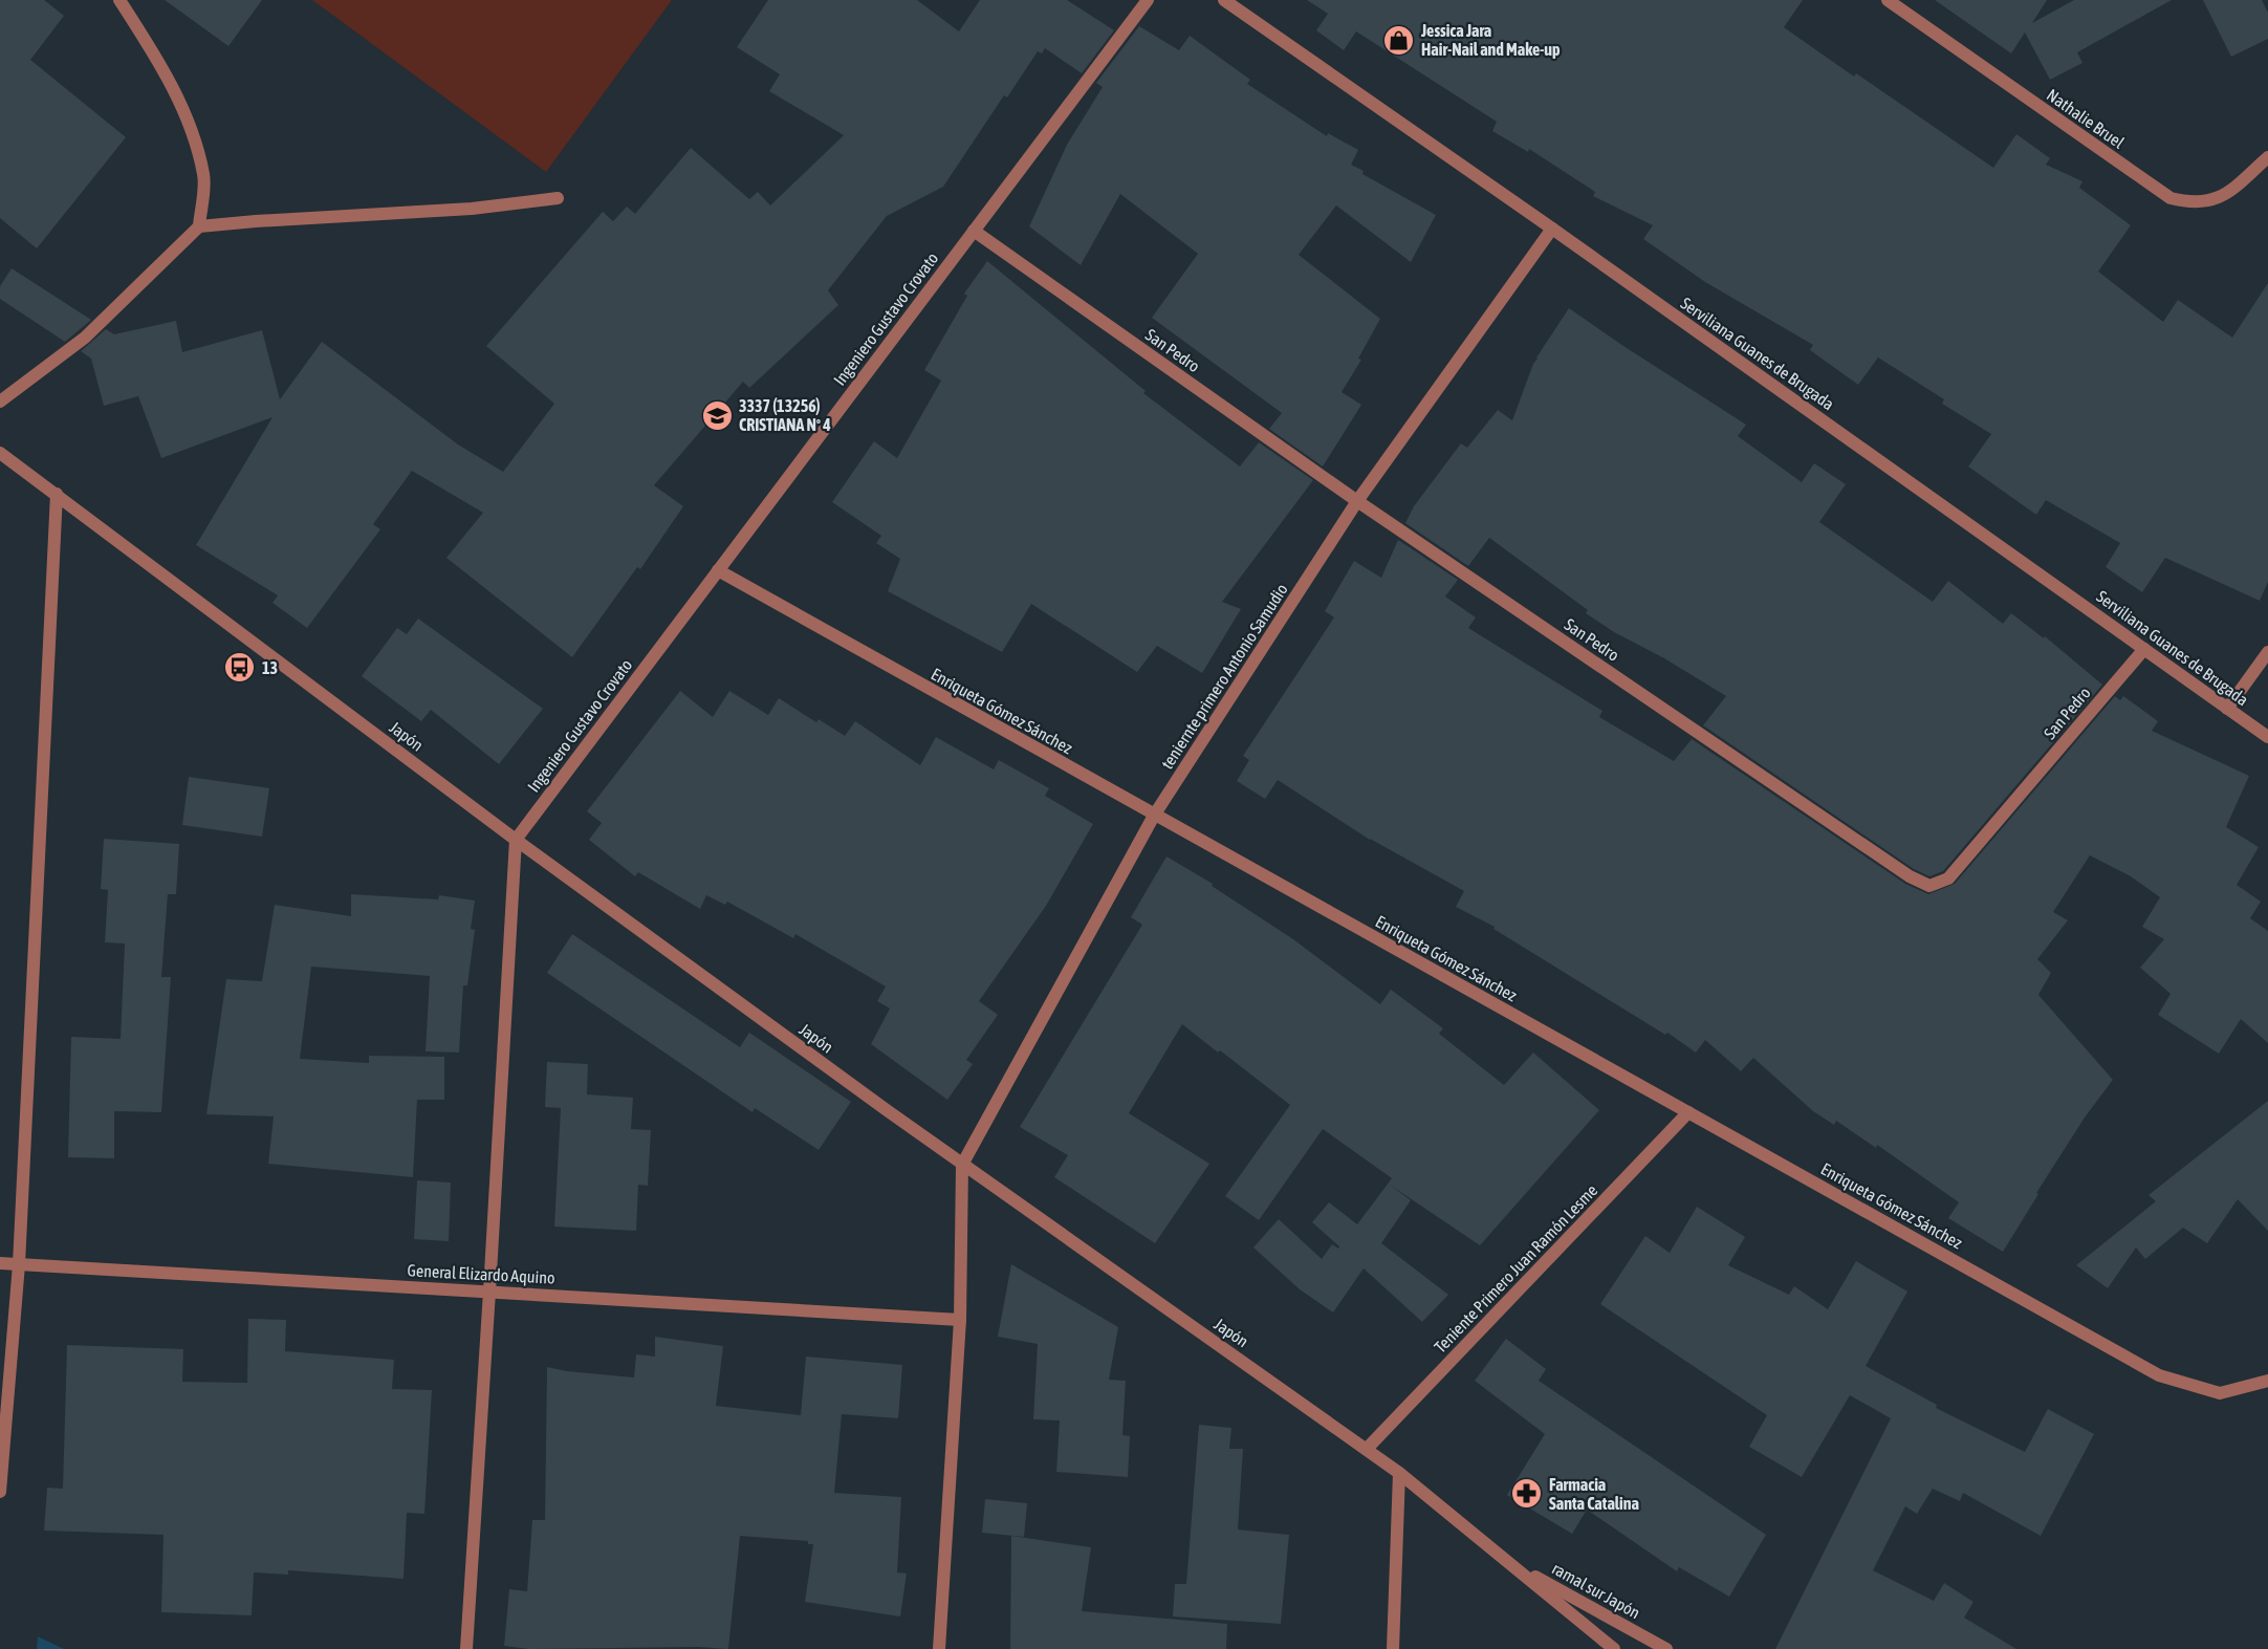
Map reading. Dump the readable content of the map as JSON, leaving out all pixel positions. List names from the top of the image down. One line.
{"streets":{"street":["Nathalie Bruel","Ingeniero Gustavo Crovato","San Pedro","Serviliana Guanes de Brugada","teniernte primero Antonio Samudio","Enriqueta Gómez Sánchez","Japón","Teniente Primero Juan Ramón Lesme","General Elizardo Aquino","ramal sur Japón"]},"crossings":[["Ingeniero Gustavo Crovato","San Pedro"],["Ingeniero Gustavo Crovato","Enriqueta Gómez Sánchez"],["Ingeniero Gustavo Crovato","Japón"],["San Pedro","Serviliana Guanes de Brugada"],["San Pedro","teniernte primero Antonio Samudio"],["Serviliana Guanes de Brugada","teniernte primero Antonio Samudio"],["teniernte primero Antonio Samudio","Enriqueta Gómez Sánchez"],["teniernte primero Antonio Samudio","Japón"],["Enriqueta Gómez Sánchez","Teniente Primero Juan Ramón Lesme"],["Japón","Teniente Primero Juan Ramón Lesme"],["Japón","ramal sur Japón"]],"places":{"shop":["Jessica Jara Hair-Nail and Make-up"],"school or university":["3337 (13256) CRISTIANA Nº 4"],"bus stop":["13"],"pharmacy":["Farmacia Santa Catalina"]}}
